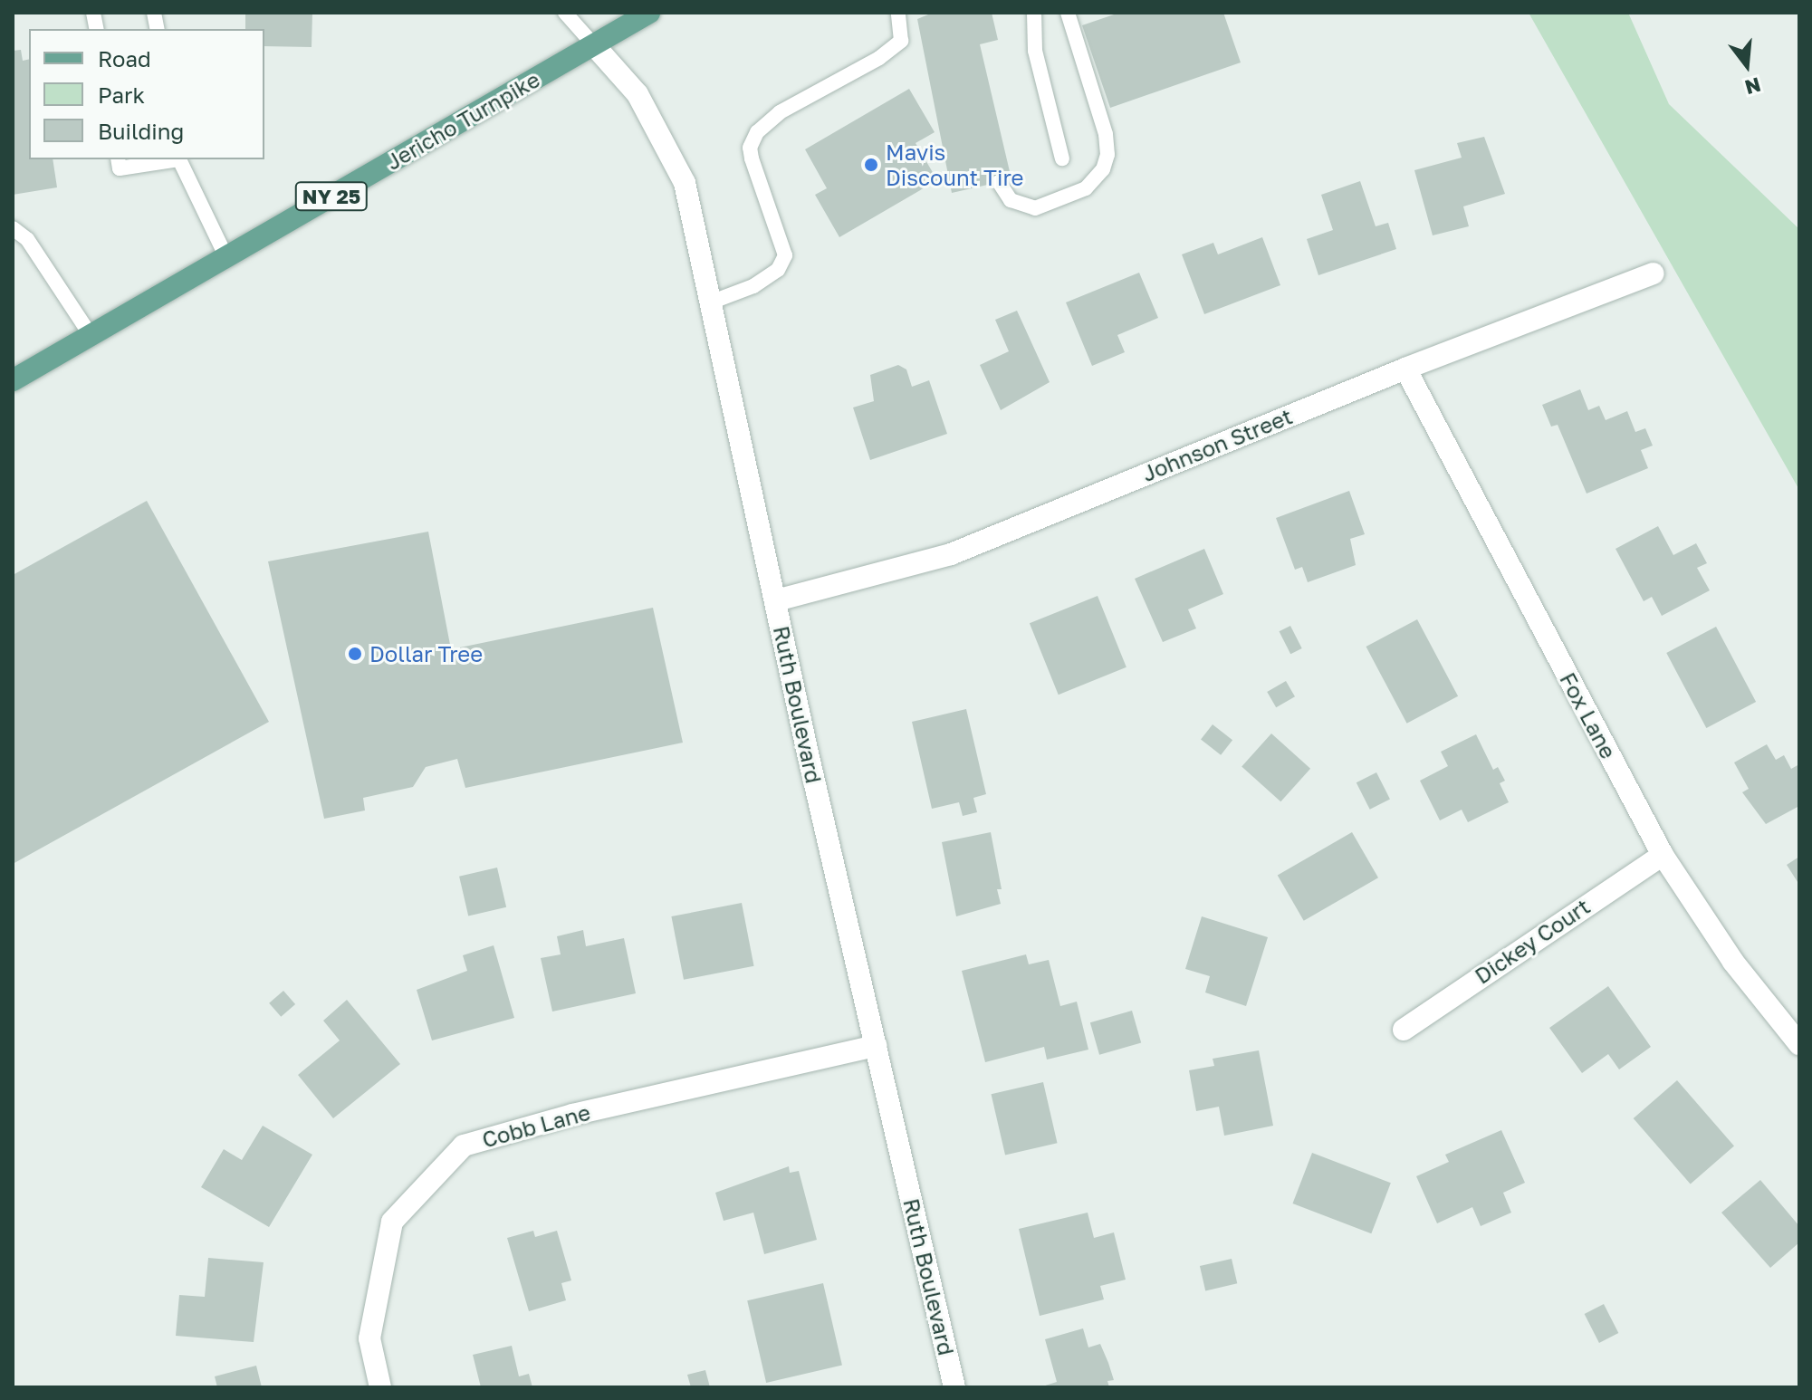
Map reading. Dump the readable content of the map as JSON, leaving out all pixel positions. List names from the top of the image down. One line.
{"streets":{"main road":["Jericho Turnpike","NY 25"],"street":["Johnson Street","Ruth Boulevard","Fox Lane","Dickey Court","Cobb Lane"]},"crossings":[["Jericho Turnpike","Ruth Boulevard"],["Johnson Street","Ruth Boulevard"],["Johnson Street","Fox Lane"],["Ruth Boulevard","Cobb Lane"],["Fox Lane","Dickey Court"]],"places":["Mavis Discount Tire","Dollar Tree"],"legend":["Road","Park","Building"],"north":"bottom"}
